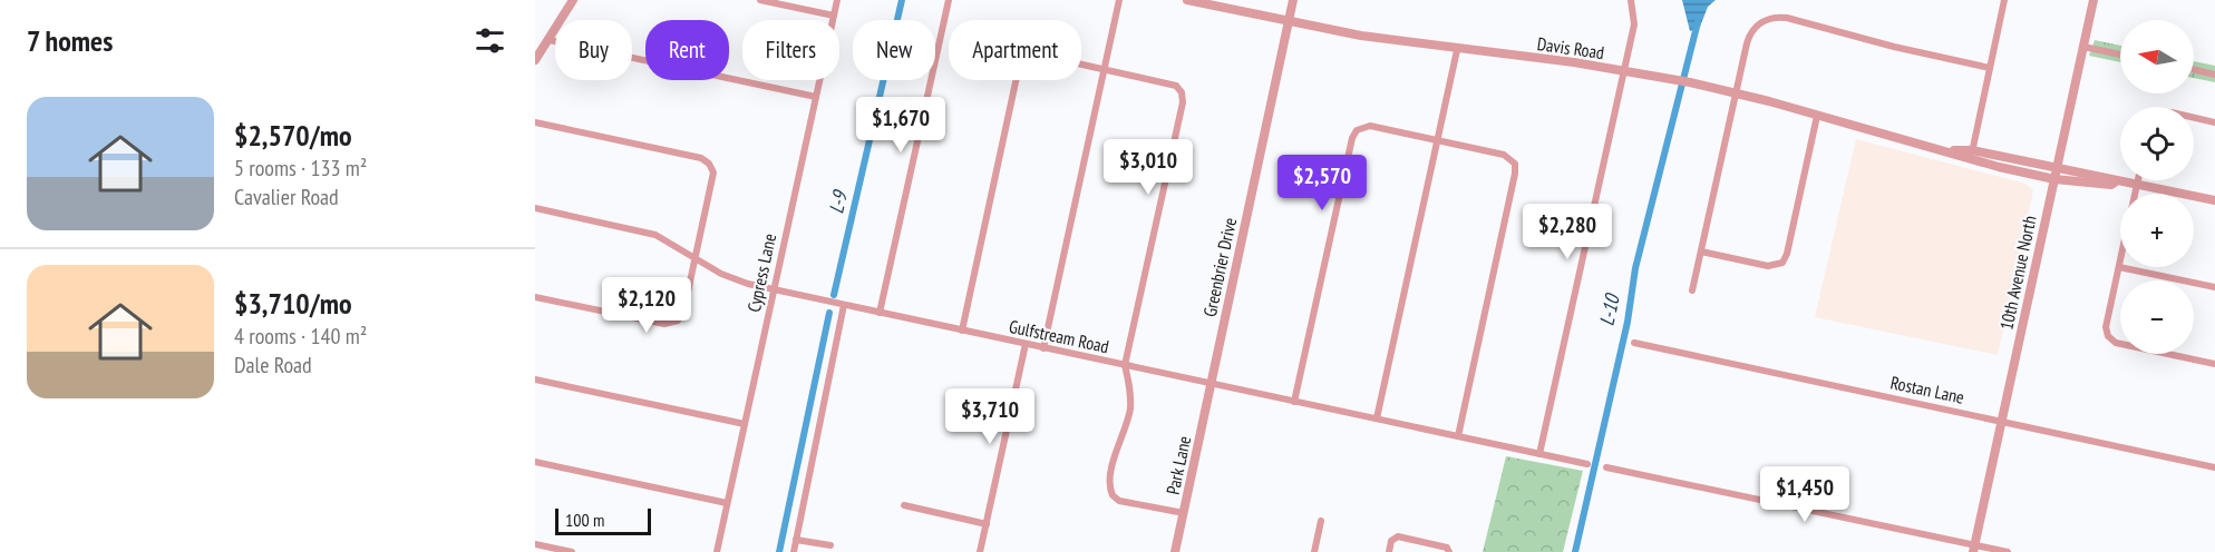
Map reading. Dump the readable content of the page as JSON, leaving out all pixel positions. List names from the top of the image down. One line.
{"streets":{"street":["Davis Road","Greenbrier Drive","Cypress Lane","10th Avenue North","Gulfstream Road","Rostan Lane","Park Lane"]},"crossings":[["Davis Road","Greenbrier Drive"],["Davis Road","10th Avenue North"],["Greenbrier Drive","Gulfstream Road"],["Greenbrier Drive","Park Lane"],["Cypress Lane","Gulfstream Road"],["10th Avenue North","Rostan Lane"],["Gulfstream Road","Park Lane"]],"water":["L-9","L-10"],"scale_bar":"100 m","north":"left","page":{"heading":"7 homes","map_buttons":["+","−"],"chip":["Buy","Rent","Filters","New","Apartment"],"list":[{"name":"$2,570/mo","note":"5 rooms · 133 m² · Cavalier Road"},{"name":"$3,710/mo","note":"4 rooms · 140 m² · Dale Road"}],"price":["$1,670","$3,010","$2,570","$2,280","$2,120","$3,710","$1,450"],"scale":"100 m"}}
